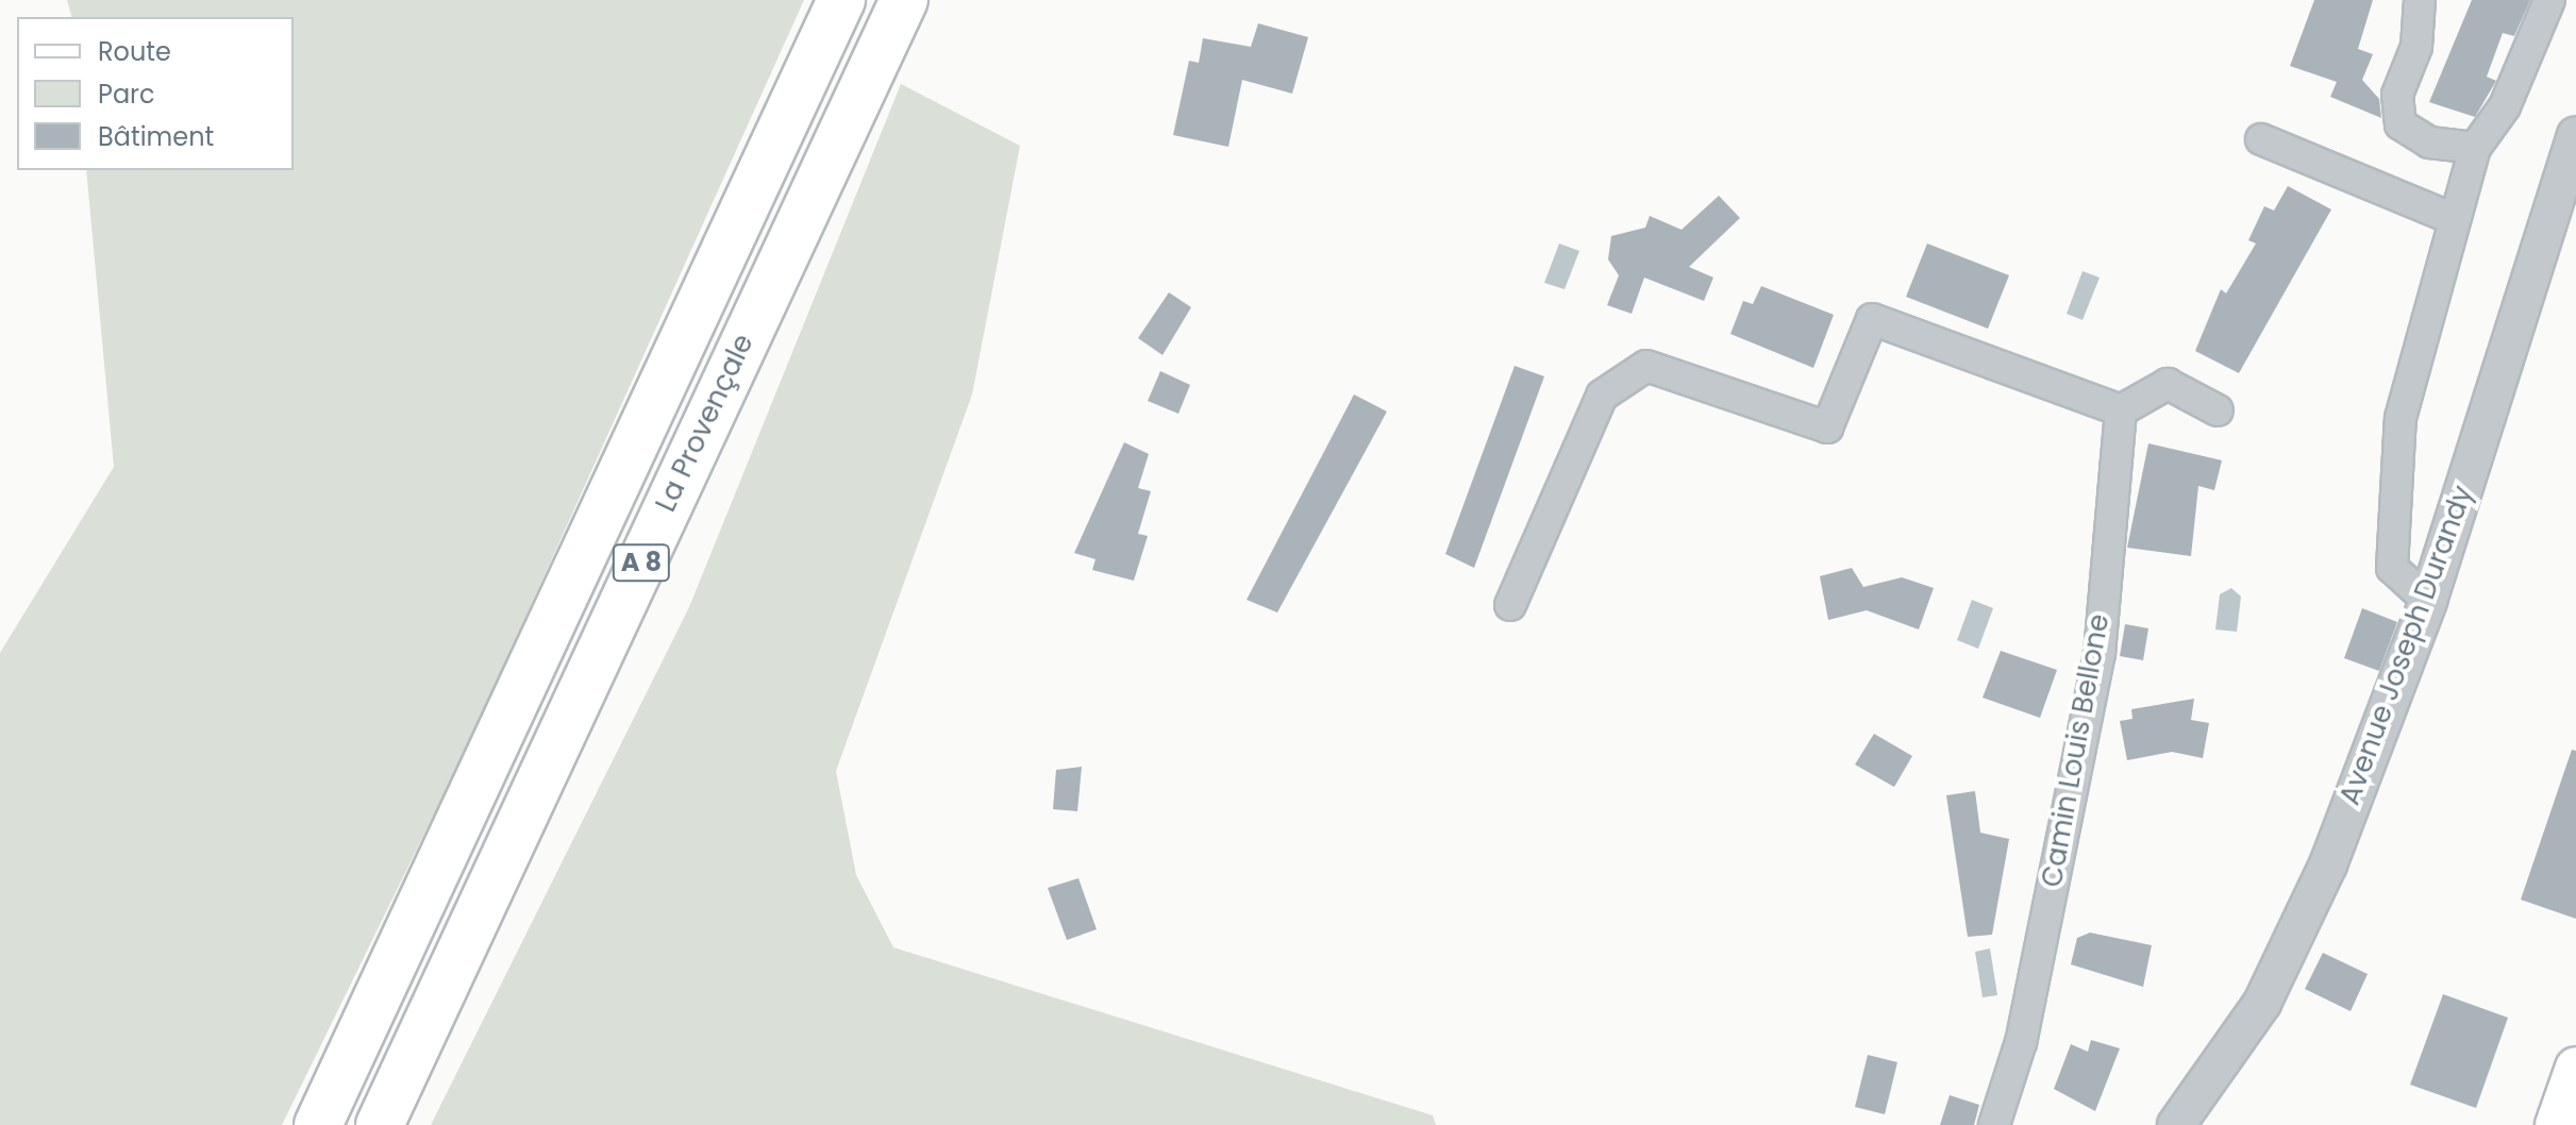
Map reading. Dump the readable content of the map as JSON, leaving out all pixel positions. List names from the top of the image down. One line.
{"streets":{"highway":["La Provençale","A 8"],"street":["Avenue Joseph Durandy","Camin Louis Bellone"]},"legend":["Route","Parc","Bâtiment"]}
